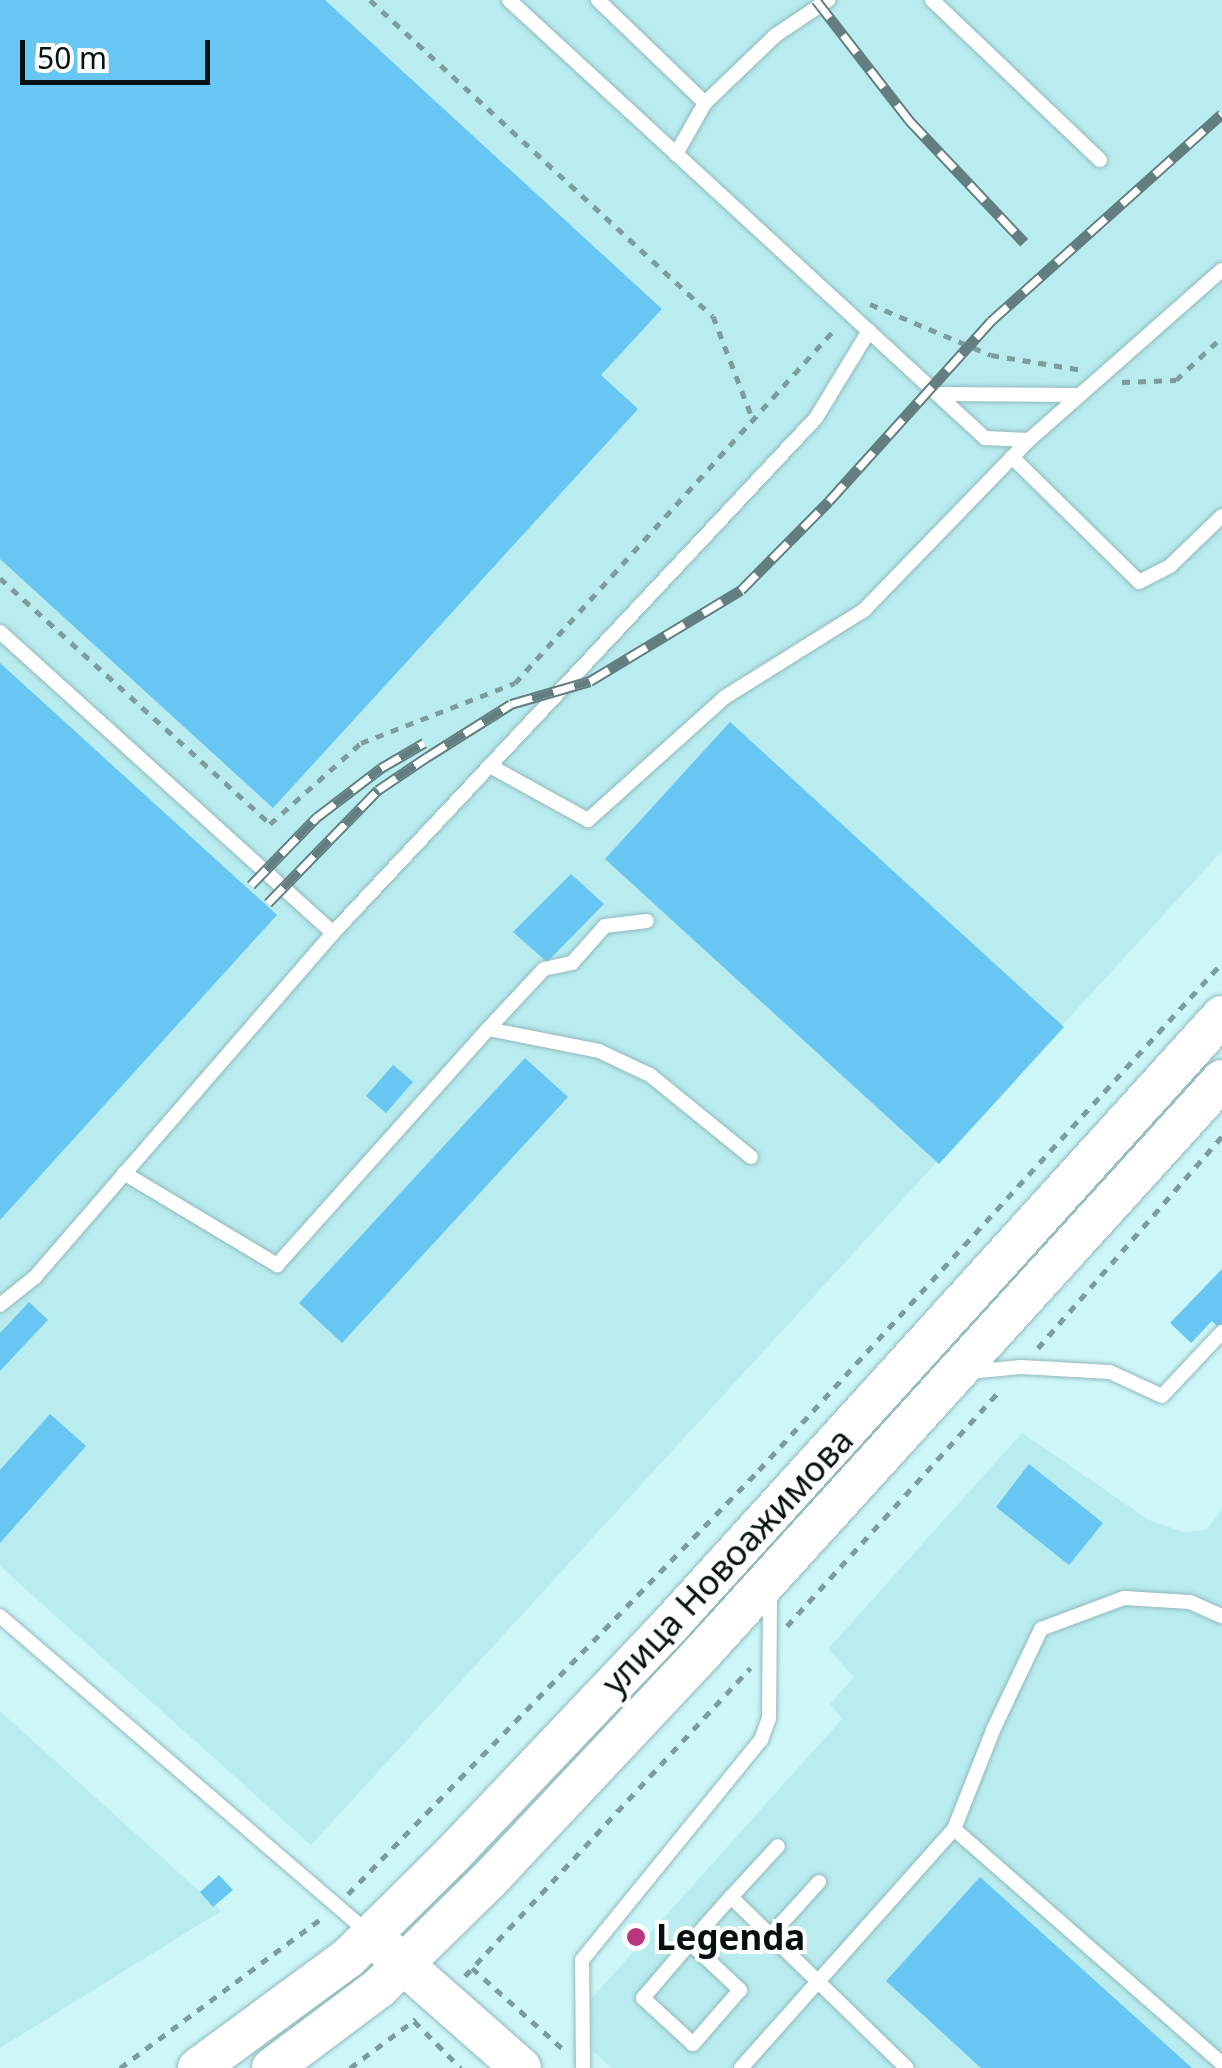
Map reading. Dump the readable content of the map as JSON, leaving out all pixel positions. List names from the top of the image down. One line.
{"streets":{"main road":["улица Новоажимова"]},"places":["Legenda"],"scale_bar":"50 m"}
